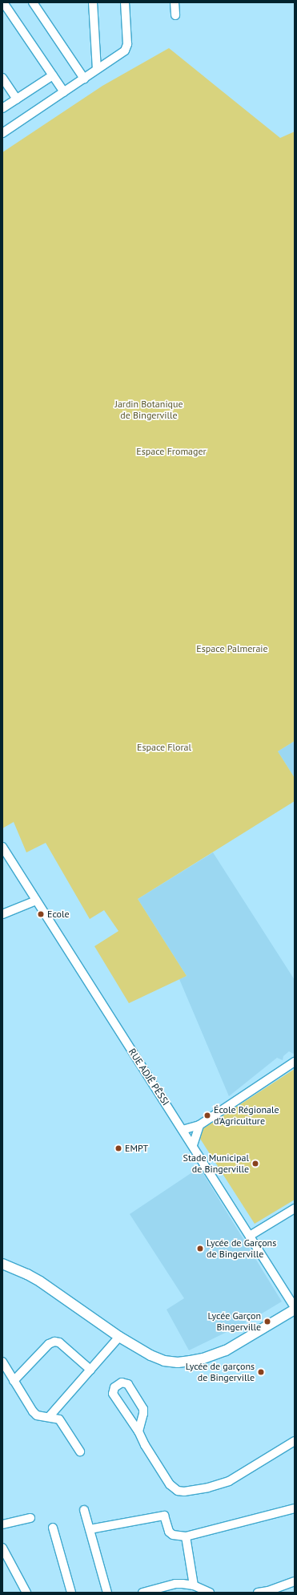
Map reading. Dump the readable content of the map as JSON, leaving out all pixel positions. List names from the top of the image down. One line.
{"streets":{"street":["RUE ADJÊ PÊSSI"]},"parks":["Jardin Botanique de Bingerville","Espace Fromager","Espace Palmeraie","Espace Floral"],"places":["Ecole","École Régionale d’Agriculture","EMPT","Stade Municipal de Bingerville","Lycée de Garçons de Bingerville","Lycée Garçon Bingerville","Lycée de garçons de Bingerville"]}
